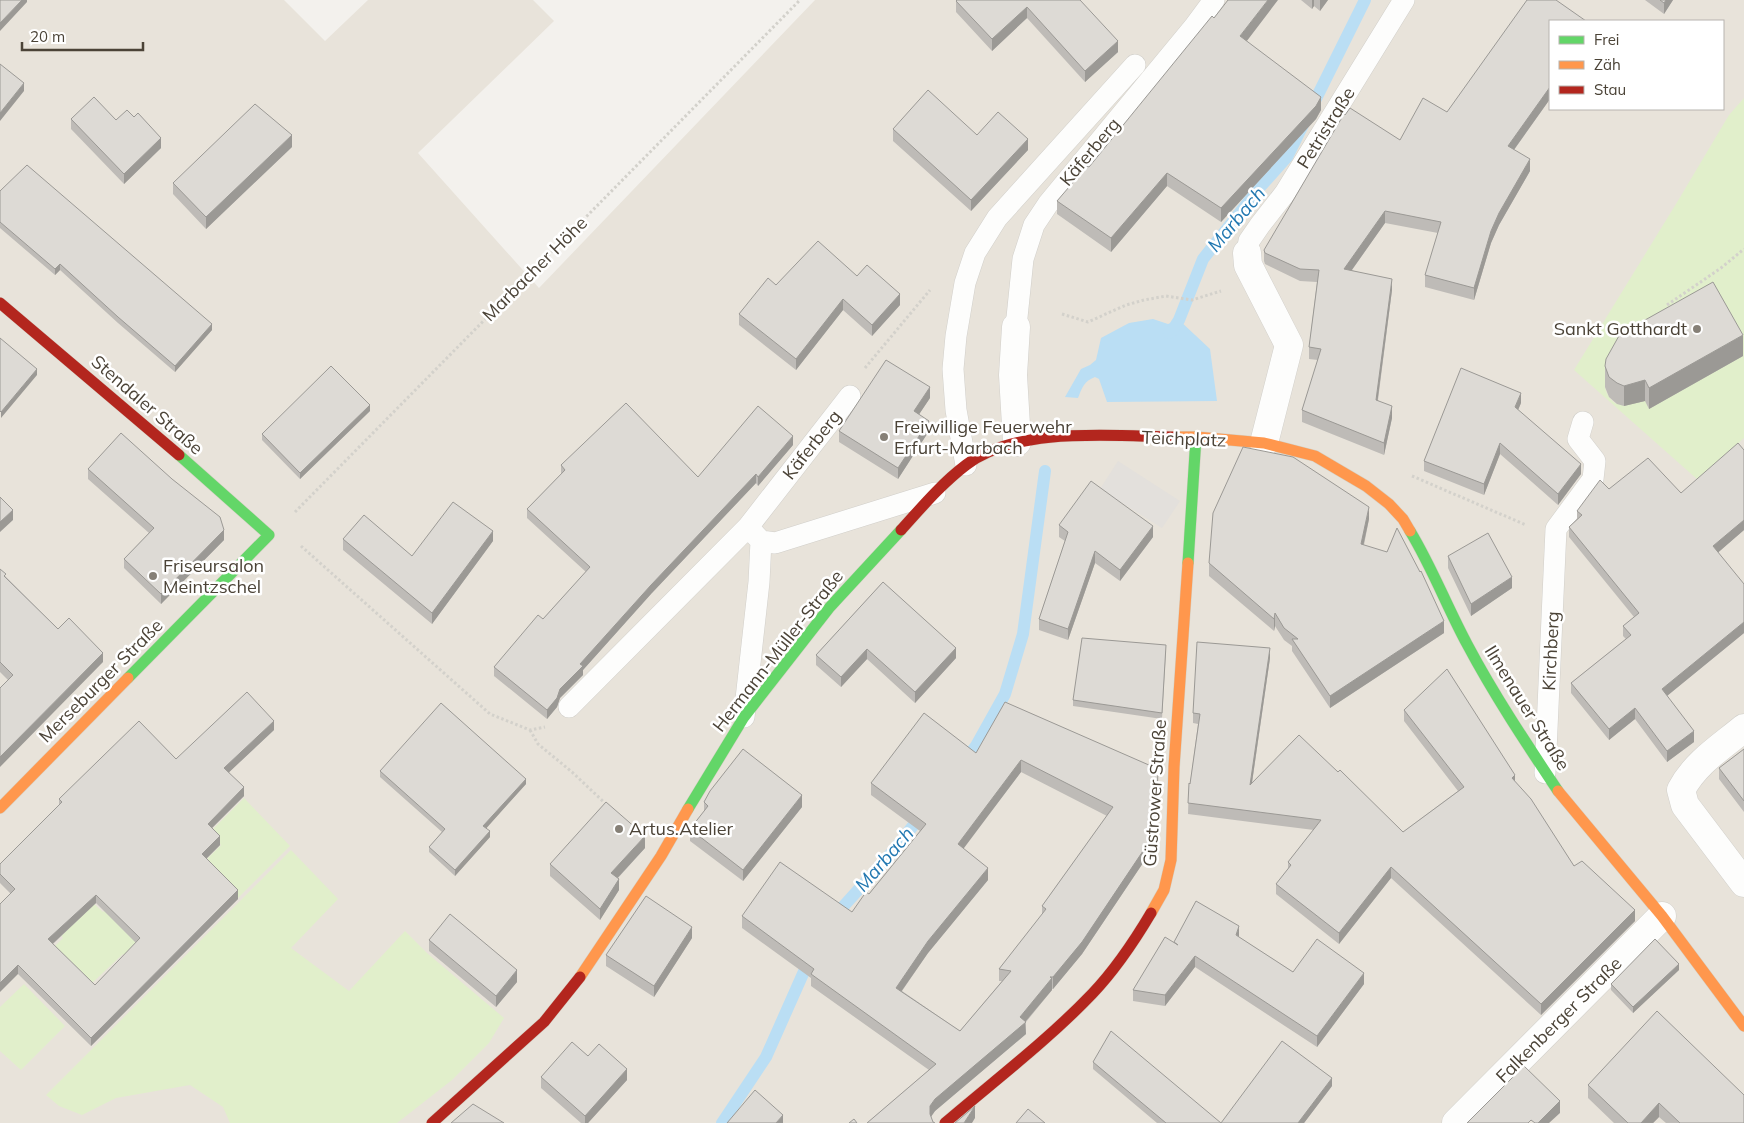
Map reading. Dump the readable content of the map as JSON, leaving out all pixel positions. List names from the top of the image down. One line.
{"streets":{"street":["Stendaler Straße","Teichplatz","Hermann-Müller-Straße","Merseburger Straße","Ilmenauer Straße","Güstrower Straße","Falkenberger Straße"],"lane":["Petristraße","Käferberg","Kirchberg"],"path":["Marbacher Höhe"]},"crossings":[["Käferberg","Hermann-Müller-Straße"],["Marbacher Höhe","Stendaler Straße"],["Marbacher Höhe","Merseburger Straße"],["Stendaler Straße","Merseburger Straße"],["Teichplatz","Hermann-Müller-Straße"],["Teichplatz","Ilmenauer Straße"],["Teichplatz","Güstrower Straße"],["Kirchberg","Ilmenauer Straße"],["Ilmenauer Straße","Falkenberger Straße"]],"water":["Marbach"],"places":["Sankt Gotthardt","Freiwillige Feuerwehr Erfurt-Marbach","Friseursalon Meintzschel","Artus.Atelier"],"legend":["Frei","Zäh","Stau"],"scale_bar":"20 m"}
